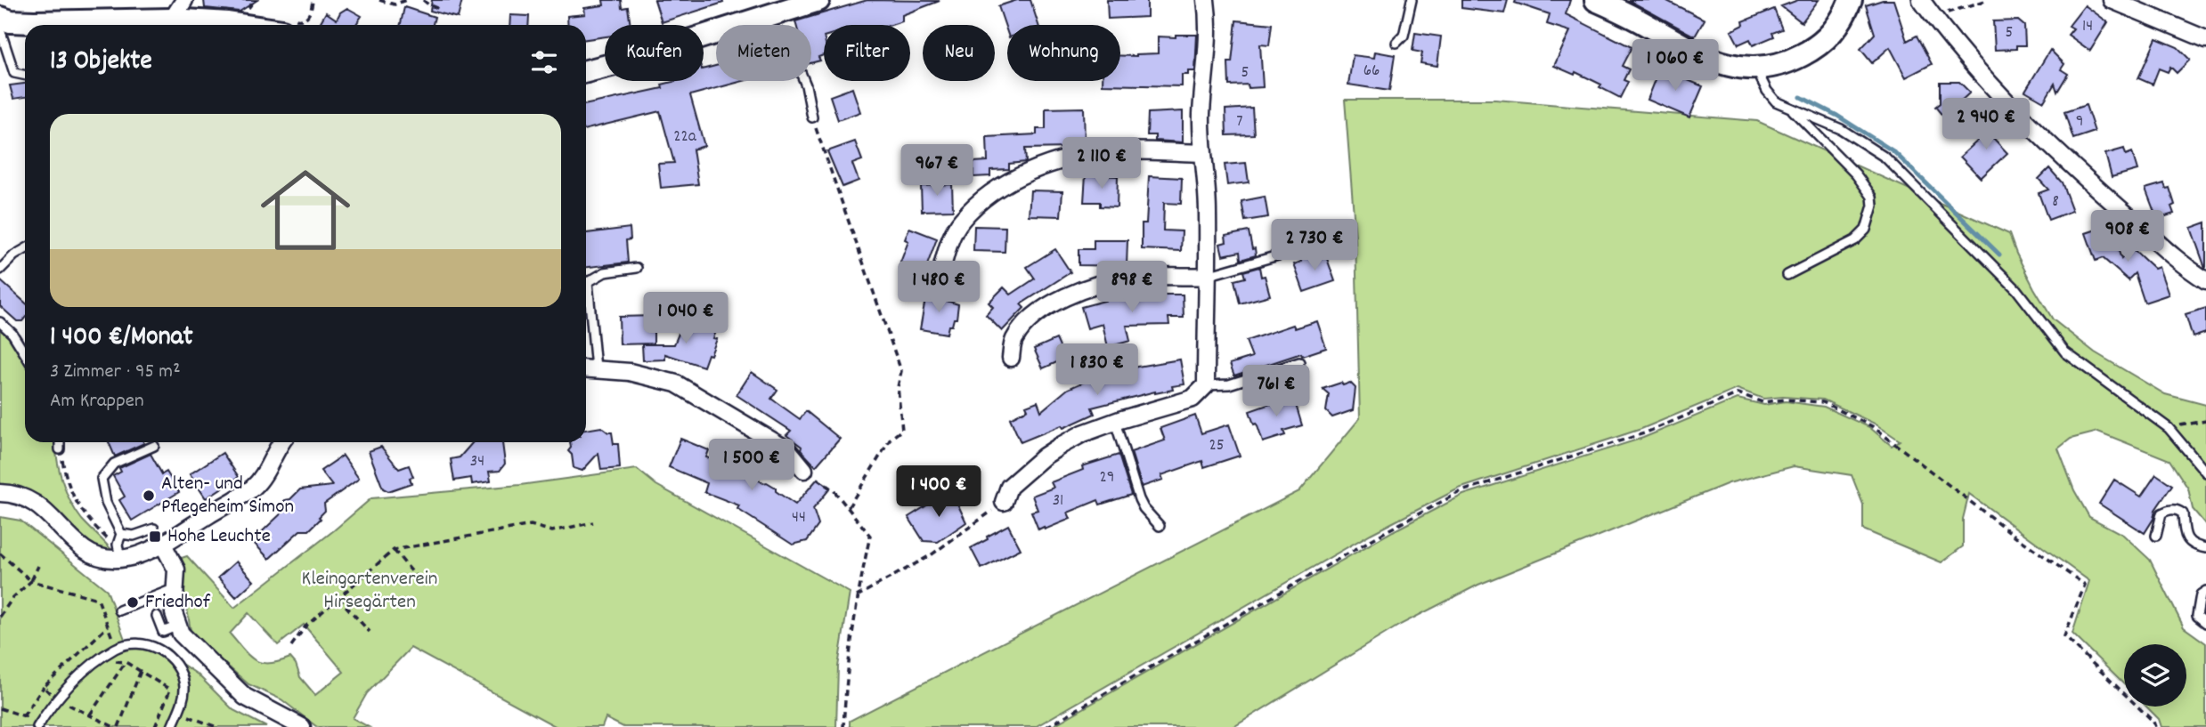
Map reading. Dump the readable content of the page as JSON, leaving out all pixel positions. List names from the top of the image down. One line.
{"parks":["Kleingartenverein Hirsegärten"],"places":{"other":["Alten- und Pflegeheim Simon","Friedhof"],"transit":["Hohe Leuchte"]},"house_numbers":["14","5","66","5","7","9","22a","8","25","34","29","31","44"],"page":{"chip":["Kaufen","Mieten","Filter","Neu","Wohnung"],"heading":"13 Objekte","price":["1 060 €","2 940 €","2 110 €","967 €","908 €","2 730 €","1 480 €","898 €","1 040 €","1 830 €","761 €","1 500 €","1 400 €"],"list":[{"name":"1 400 €/Monat","note":"3 Zimmer · 95 m² · Am Krappen"}]}}
